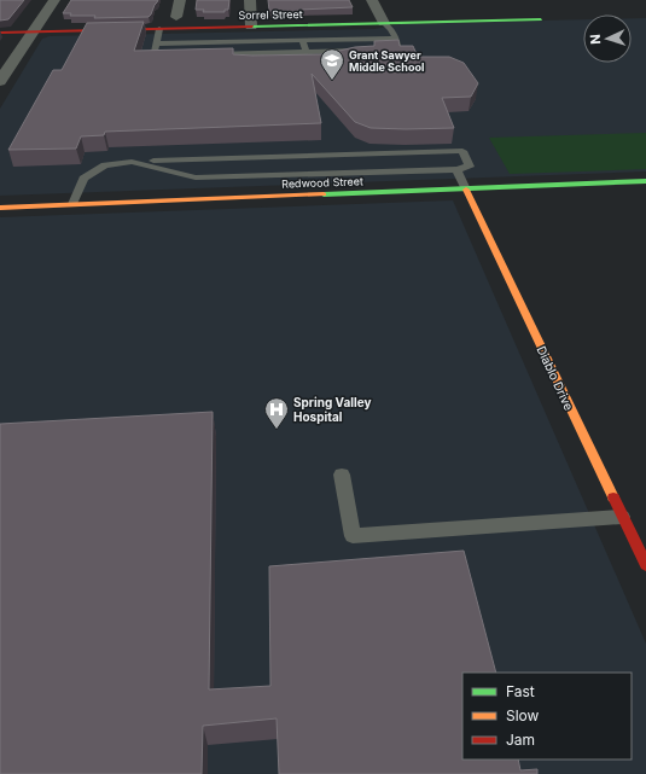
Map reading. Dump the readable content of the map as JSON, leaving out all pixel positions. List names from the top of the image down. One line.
{"streets":{"street":["Sorrel Street","Redwood Street","Diablo Drive"]},"crossings":[["Redwood Street","Diablo Drive"]],"places":{"school or university":["Grant Sawyer Middle School"],"hospital":["Spring Valley Hospital"]},"legend":["Fast","Slow","Jam"],"north":"left"}
